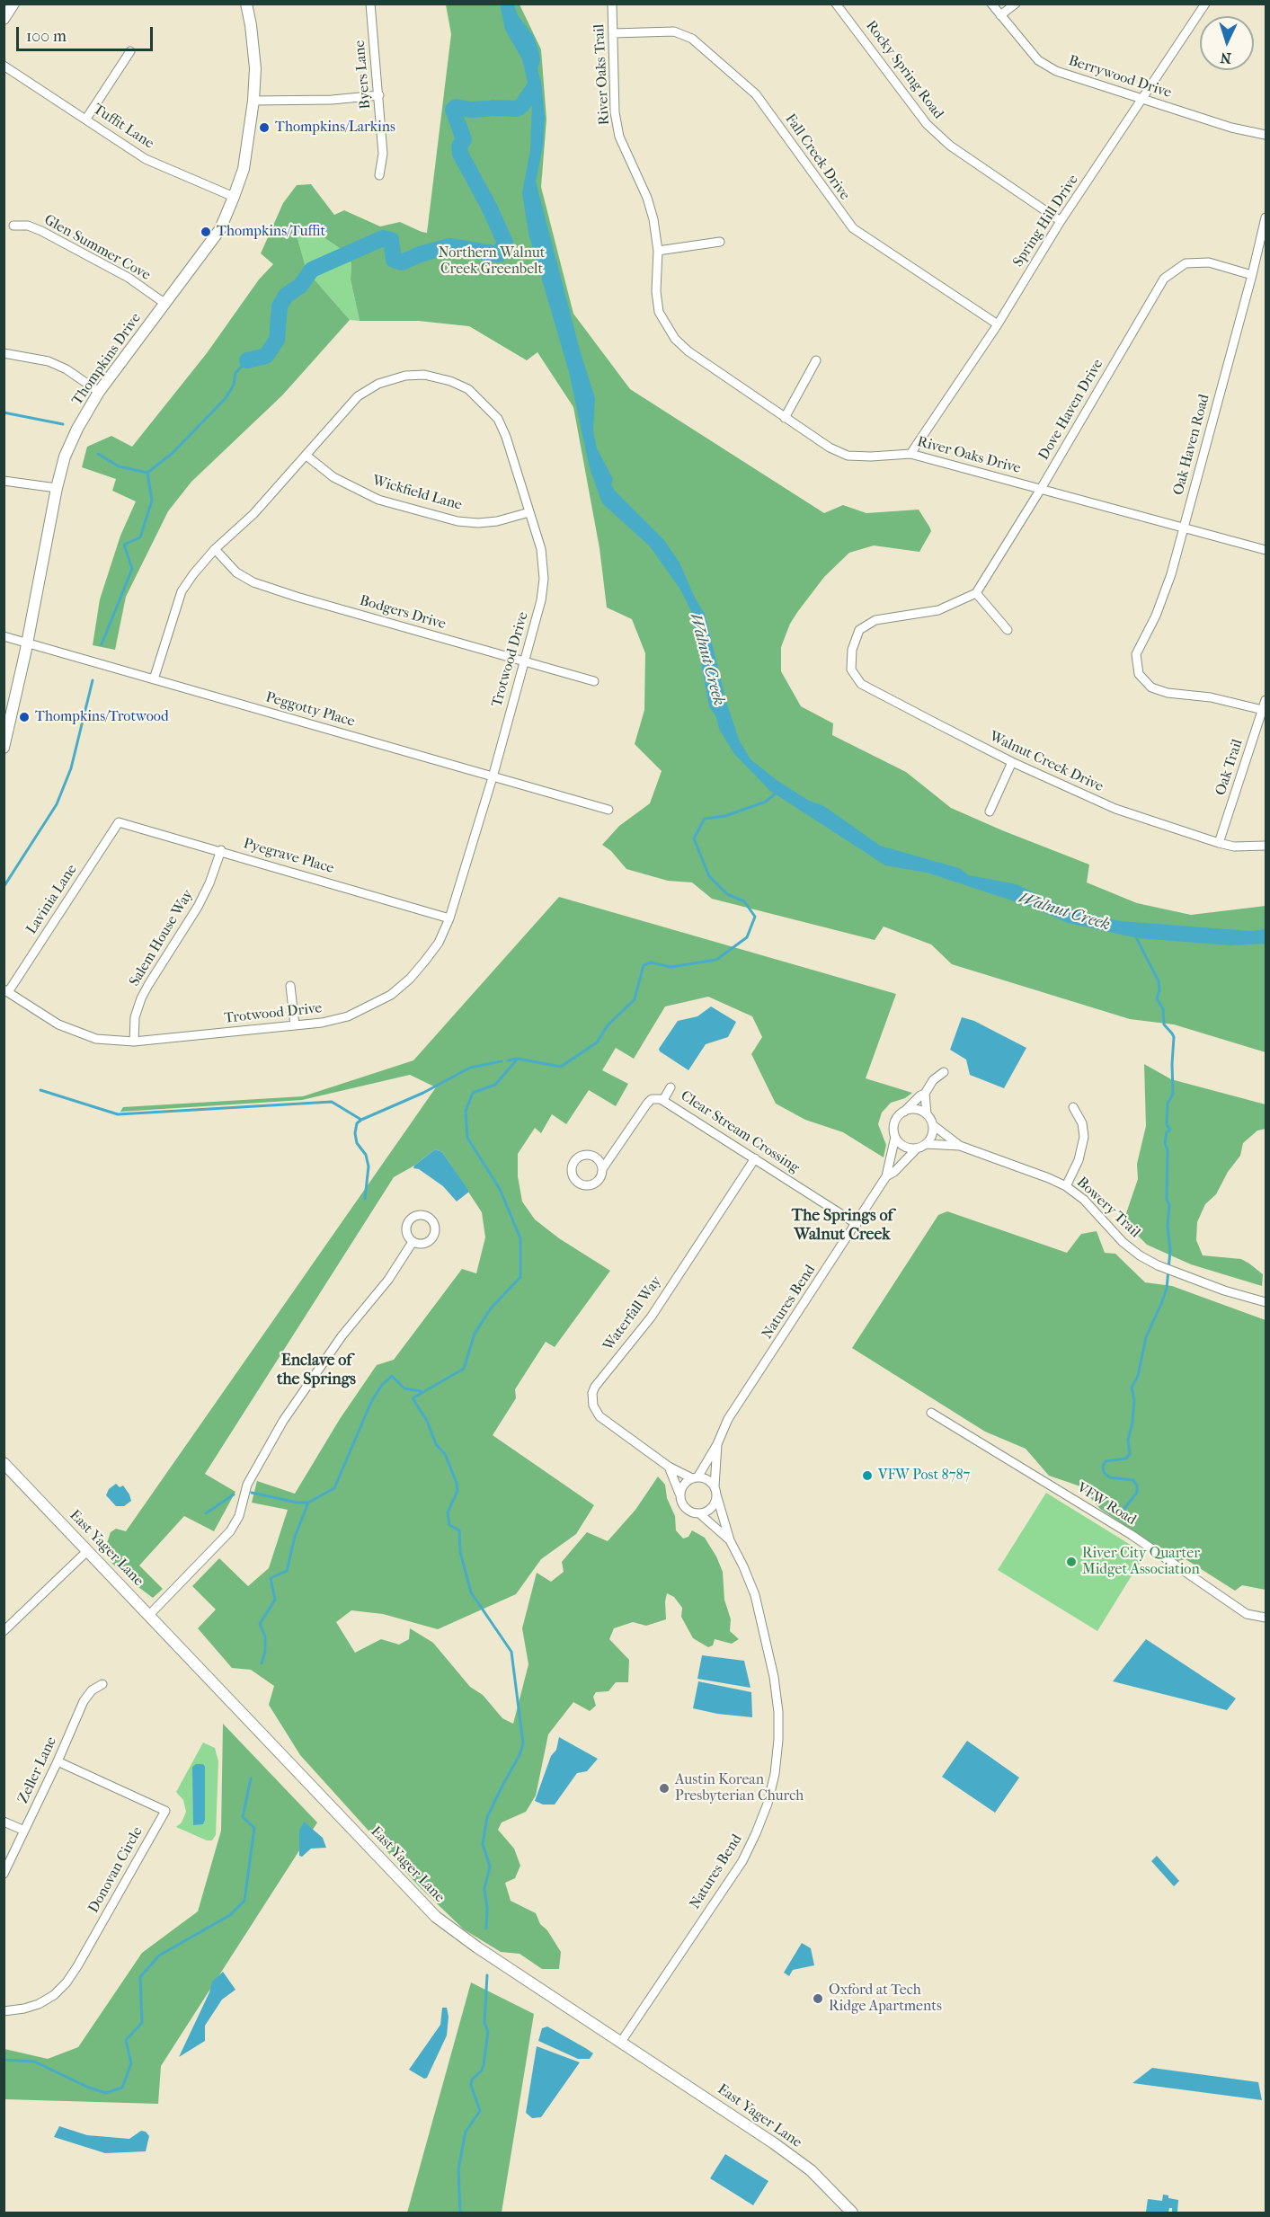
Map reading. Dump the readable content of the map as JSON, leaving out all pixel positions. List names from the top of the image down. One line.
{"streets":{"street":["Rocky Spring Road","Byers Lane","River Oaks Trail","Berrywood Drive","Tuffit Lane","Fall Creek Drive","Spring Hill Drive","Glen Summer Cove","Thompkins Drive","Dove Haven Drive","Oak Haven Road","River Oaks Drive","Wickfield Lane","Bodgers Drive","Trotwood Drive","Peggotty Place","Walnut Creek Drive","Oak Trail","Pyegrave Place","Lavinia Lane","Salem House Way","Clear Stream Crossing","Bowery Trail","Natures Bend","Waterfall Way","VFW Road","East Yager Lane","Zeller Lane","Donovan Circle"]},"crossings":[["Rocky Spring Road","Spring Hill Drive"],["River Oaks Trail","Fall Creek Drive"],["River Oaks Trail","River Oaks Drive"],["Berrywood Drive","Spring Hill Drive"],["Tuffit Lane","Thompkins Drive"],["Fall Creek Drive","Spring Hill Drive"],["Spring Hill Drive","River Oaks Drive"],["Glen Summer Cove","Thompkins Drive"],["Thompkins Drive","Peggotty Place"],["Dove Haven Drive","Oak Haven Road"],["Dove Haven Drive","River Oaks Drive"],["Dove Haven Drive","Walnut Creek Drive"],["Oak Haven Road","River Oaks Drive"],["Oak Haven Road","Oak Trail"],["Wickfield Lane","Trotwood Drive"],["Bodgers Drive","Trotwood Drive"],["Trotwood Drive","Peggotty Place"],["Trotwood Drive","Pyegrave Place"],["Trotwood Drive","Lavinia Lane"],["Trotwood Drive","Salem House Way"],["Walnut Creek Drive","Oak Trail"],["Pyegrave Place","Lavinia Lane"],["Pyegrave Place","Salem House Way"],["Clear Stream Crossing","Natures Bend"],["Clear Stream Crossing","Waterfall Way"],["Bowery Trail","Natures Bend"],["Natures Bend","Waterfall Way"],["Natures Bend","East Yager Lane"],["Zeller Lane","Donovan Circle"]],"districts":["The Springs of Walnut Creek","Enclave of the Springs"],"water":["Walnut Creek"],"parks":["Northern Walnut Creek Greenbelt"],"places":["Thompkins/Larkins","Thompkins/Tuffit","Thompkins/Trotwood","VFW Post 8787","River City Quarter Midget Association","Austin Korean Presbyterian Church","Oxford at Tech Ridge Apartments"],"scale_bar":"100 m","north":"bottom"}
